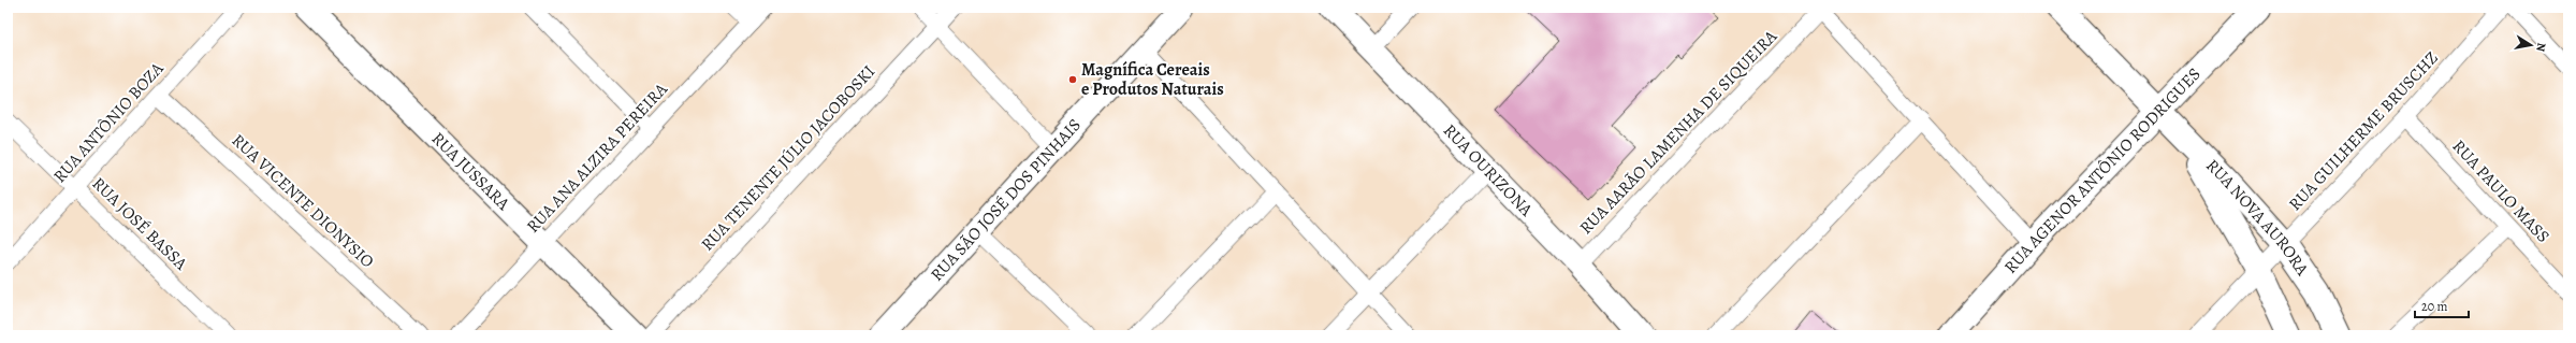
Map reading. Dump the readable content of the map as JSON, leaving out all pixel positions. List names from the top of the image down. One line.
{"streets":{"street":["RUA ANTÔNIO BOZA","RUA GUILHERME BRUSCHZ","RUA AARÃO LAMENHA DE SIQUEIRA","RUA ANA ALZIRA PEREIRA","RUA TENENTE JÚLIO JACOBOSKI","RUA OURIZONA","RUA AGENOR ANTÔNIO RODRIGUES","RUA JUSSARA","RUA PAULO MASS","RUA SÃO JOSÉ DOS PINHAIS","RUA VICENTE DIONYSIO","RUA NOVA AURORA","RUA JOSÉ BASSA"]},"crossings":[["RUA ANTÔNIO BOZA","RUA VICENTE DIONYSIO"],["RUA ANTÔNIO BOZA","RUA JOSÉ BASSA"],["RUA GUILHERME BRUSCHZ","RUA PAULO MASS"],["RUA GUILHERME BRUSCHZ","RUA NOVA AURORA"],["RUA AARÃO LAMENHA DE SIQUEIRA","RUA OURIZONA"],["RUA ANA ALZIRA PEREIRA","RUA JUSSARA"],["RUA AGENOR ANTÔNIO RODRIGUES","RUA NOVA AURORA"]],"places":["Magnífica Cereais e Produtos Naturais"],"scale_bar":"20 m","north":"right"}
